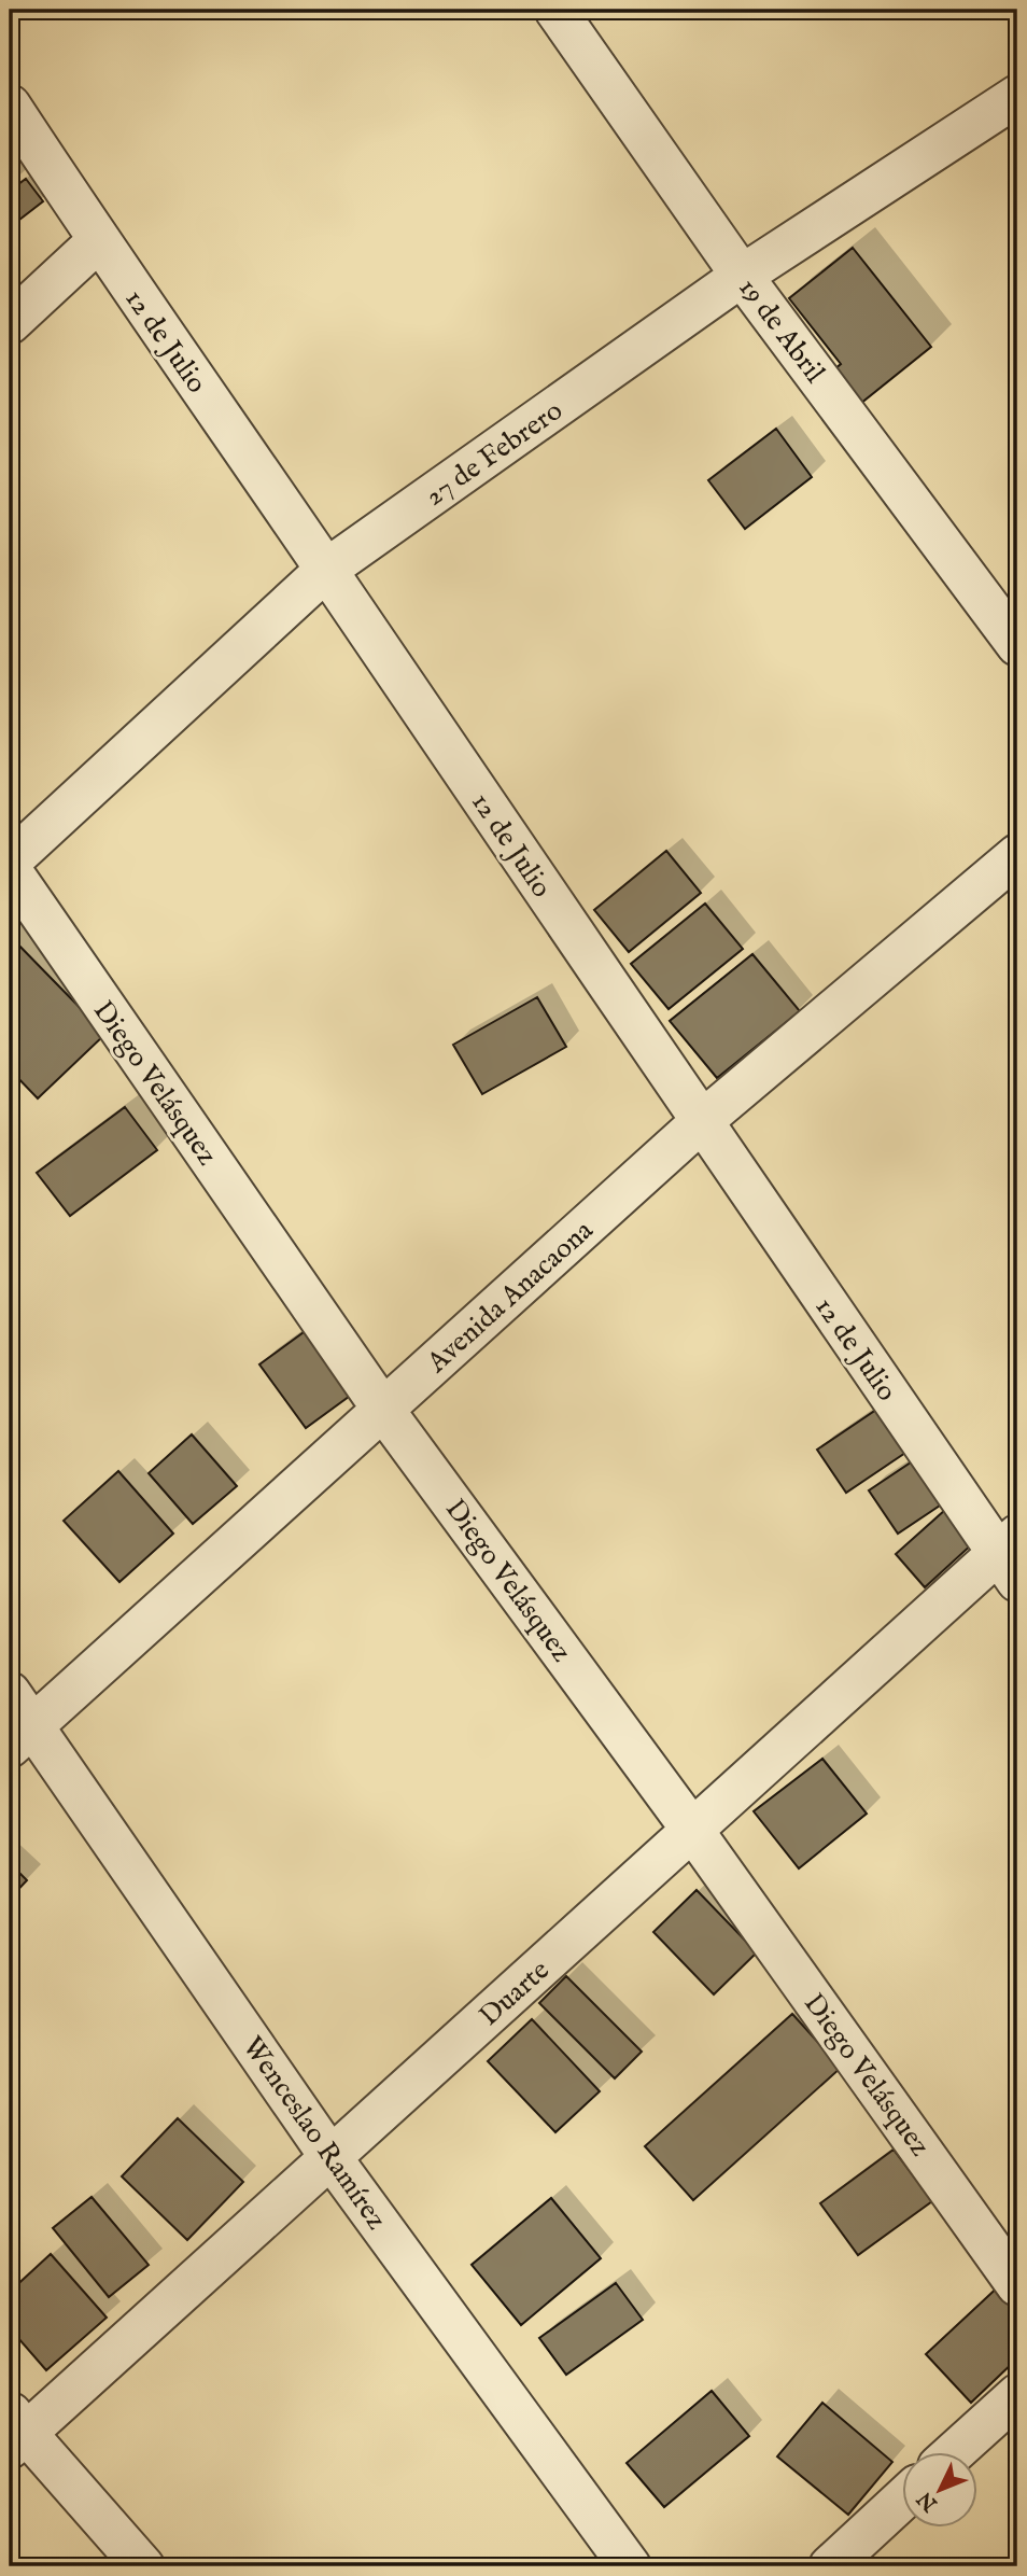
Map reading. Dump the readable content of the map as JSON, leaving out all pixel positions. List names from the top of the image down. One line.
{"streets":{"street":["19 de Abril","12 de Julio","27 de Febrero","Diego Velásquez","Avenida Anacaona","Duarte","Wenceslao Ramírez"]},"crossings":[["19 de Abril","27 de Febrero"],["12 de Julio","27 de Febrero"],["12 de Julio","Avenida Anacaona"],["12 de Julio","Duarte"],["Diego Velásquez","Avenida Anacaona"],["Diego Velásquez","Duarte"],["Avenida Anacaona","Wenceslao Ramírez"],["Duarte","Wenceslao Ramírez"]],"north":"bottom left"}
